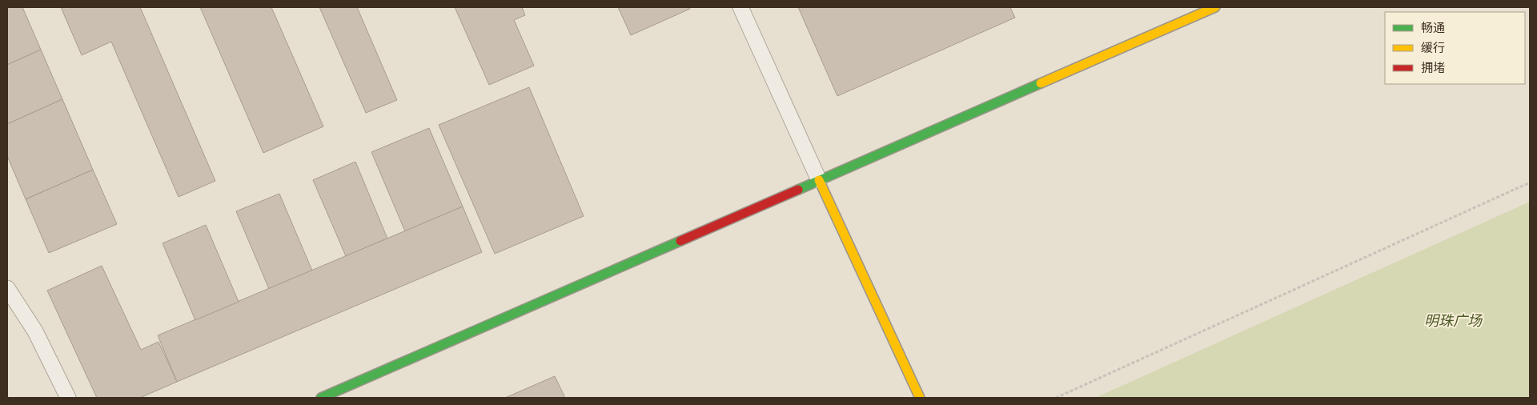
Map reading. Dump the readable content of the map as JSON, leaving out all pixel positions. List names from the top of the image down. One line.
{"parks":["明珠广场"],"legend":["畅通","缓行","拥堵"]}
